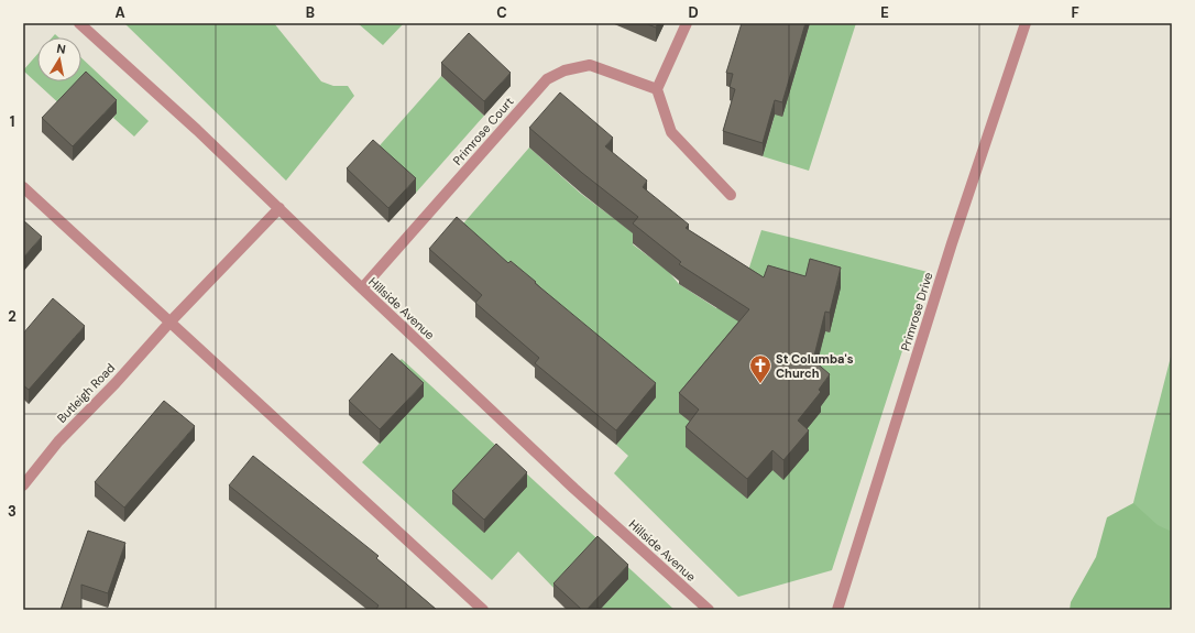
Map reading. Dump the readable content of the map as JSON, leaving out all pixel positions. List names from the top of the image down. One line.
{"streets":{"street":["Primrose Court","Hillside Avenue","Primrose Drive","Butleigh Road"]},"crossings":[["Primrose Court","Hillside Avenue"],["Hillside Avenue","Butleigh Road"]],"places":{"church":["St Columba's Church"]},"north":"top","grid":{"columns":["A","B","C","D","E","F"],"rows":["1","2","3"]}}
